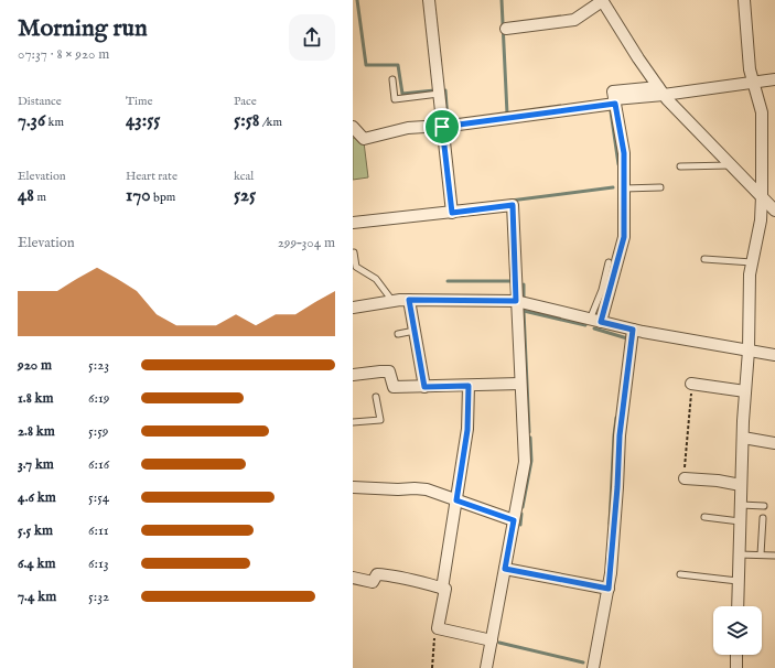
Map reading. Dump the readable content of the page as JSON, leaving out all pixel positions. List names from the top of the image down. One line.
{"page":{"heading":["Morning run","07:37 · 8 × 920 m"],"stats":[["Distance","7.36 km"],["Time","43:55"],["Pace","5:58 /km"],["Elevation","48 m"],["Heart rate","170 bpm"],["kcal","525"]],"chart":["Elevation","299–304 m"],"list":[{"name":"920 m","note":"5:23"},{"name":"1.8 km","note":"6:19"},{"name":"2.8 km","note":"5:59"},{"name":"3.7 km","note":"6:16"},{"name":"4.6 km","note":"5:54"},{"name":"5.5 km","note":"6:11"},{"name":"6.4 km","note":"6:13"},{"name":"7.4 km","note":"5:32"}]}}
